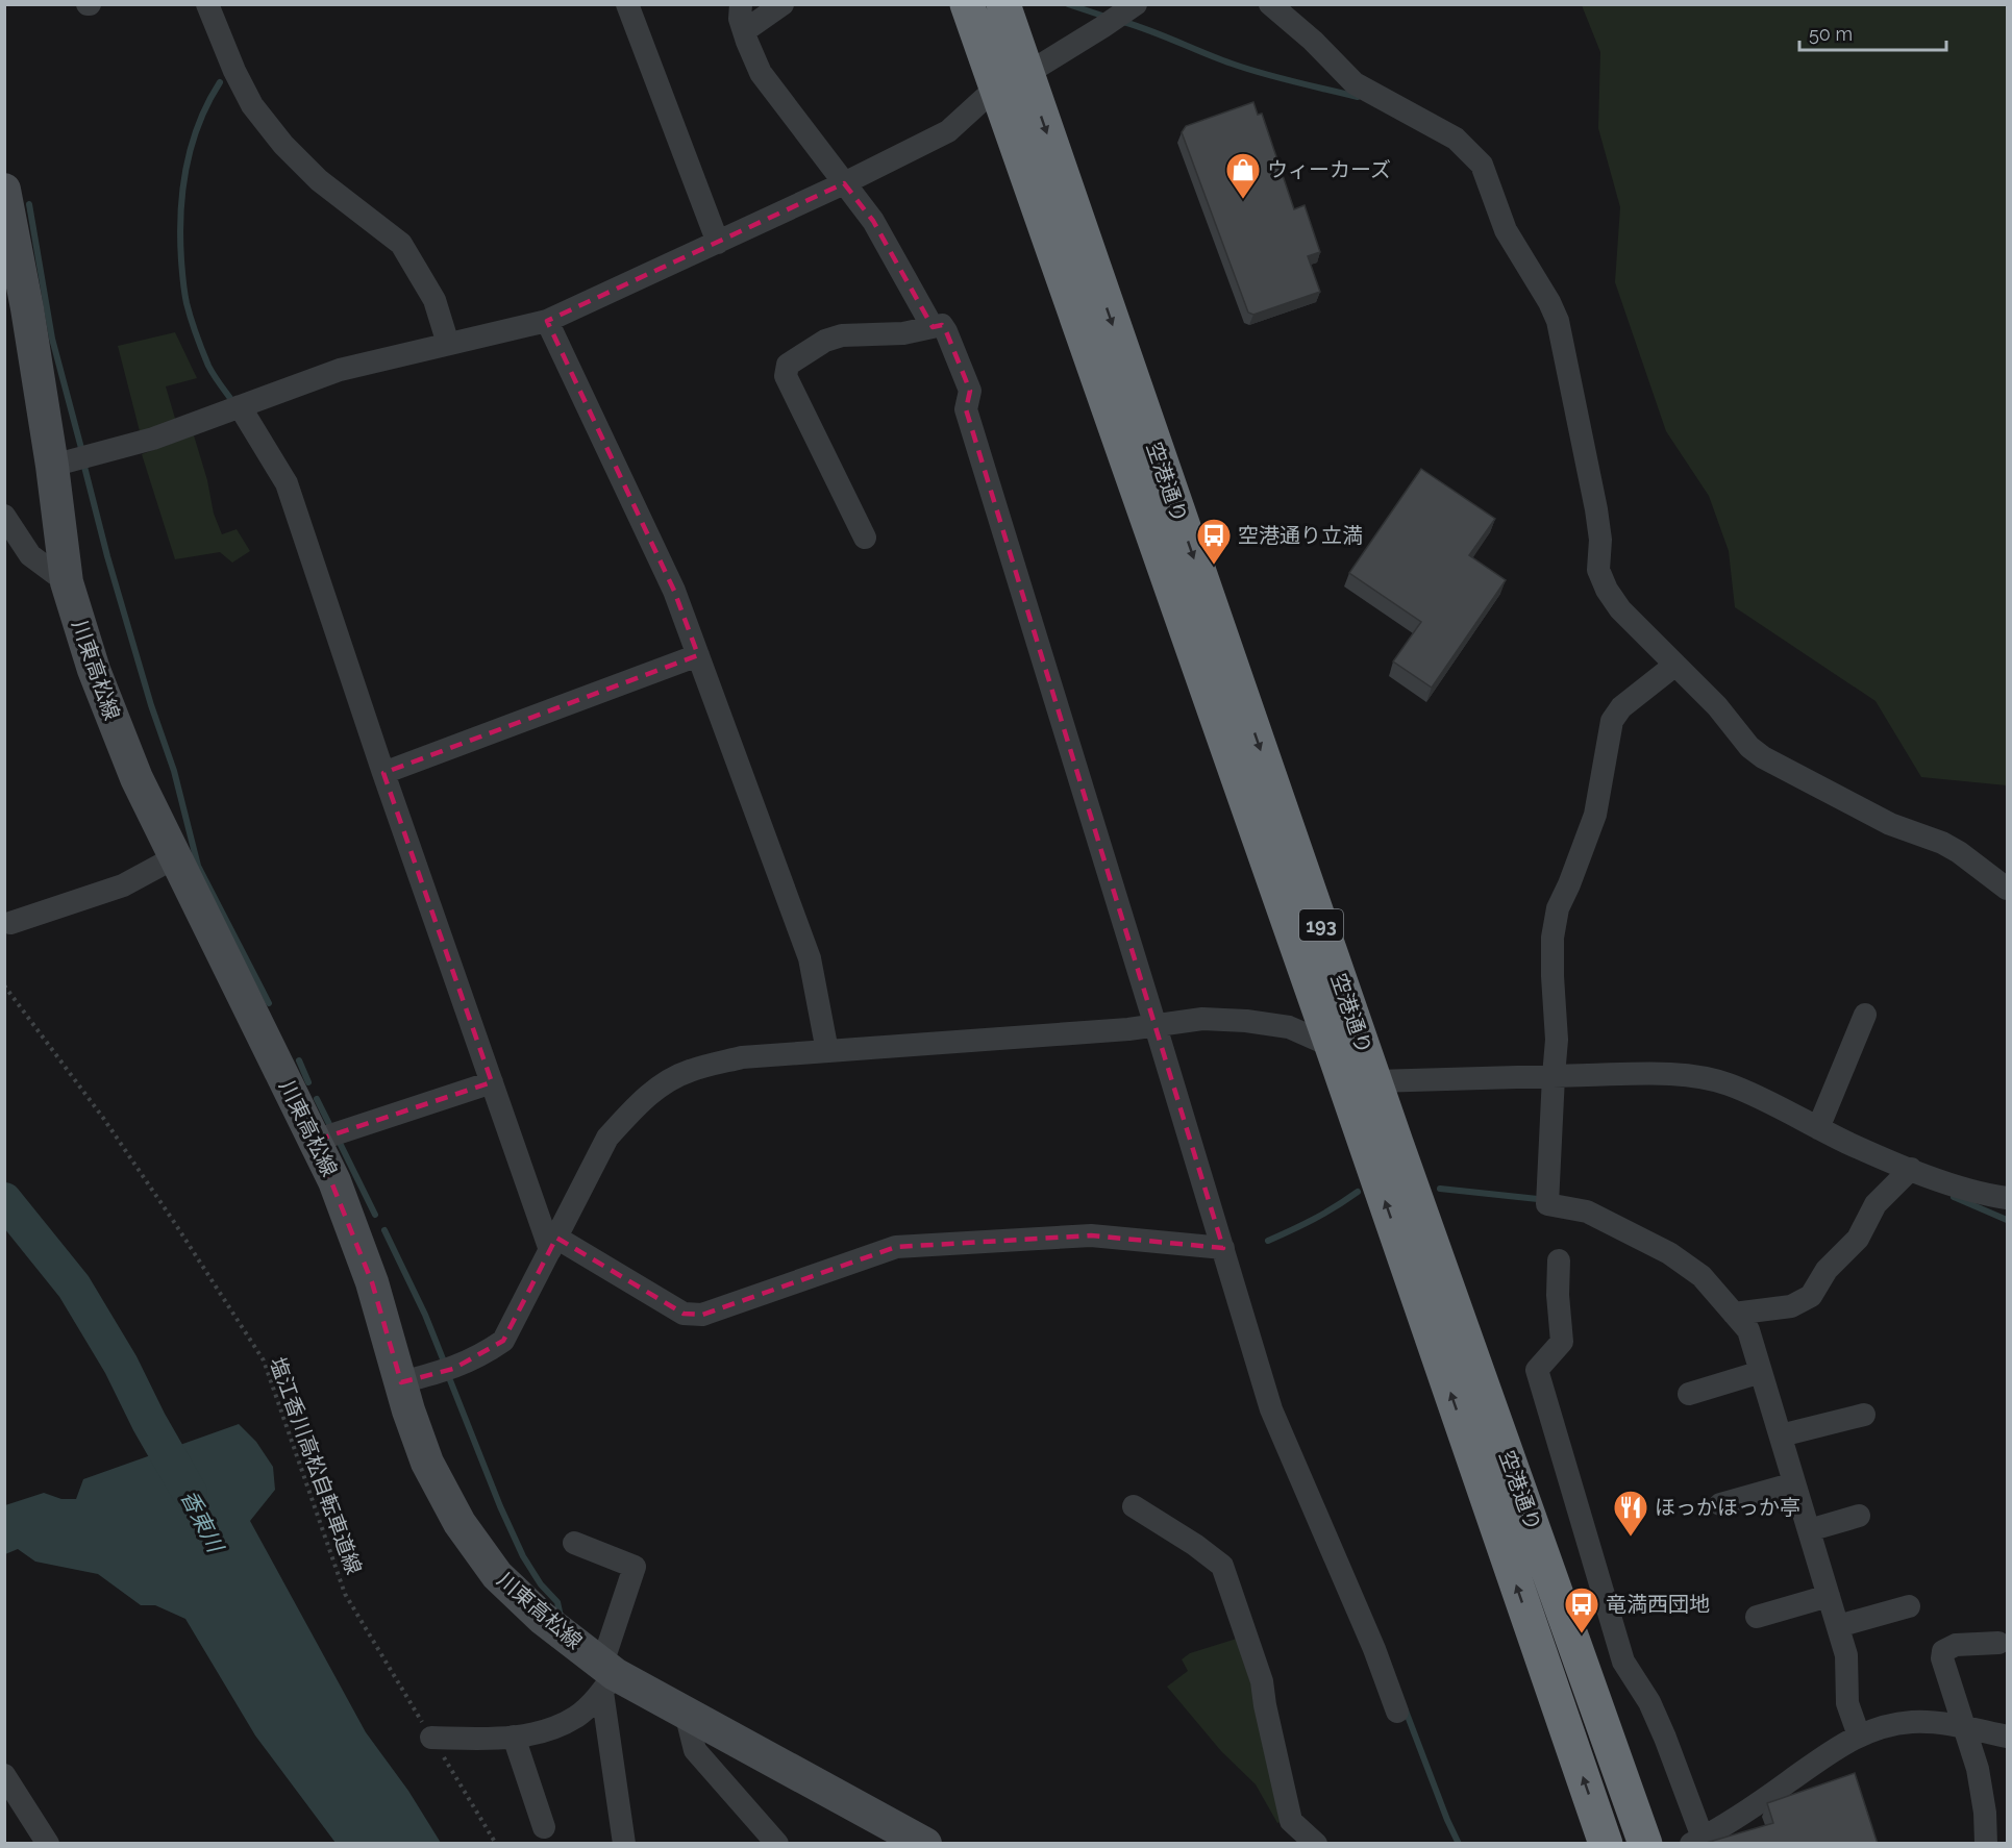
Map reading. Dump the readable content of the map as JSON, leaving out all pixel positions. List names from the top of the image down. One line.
{"streets":{"highway":["空港通り","193"],"main road":["川東高松線"],"path":["塩江香川高松自転車道線"]},"water":["香東川"],"places":{"shop":["ウィーカーズ"],"bus stop":["空港通り立満","竜満西団地"],"restaurant":["ほっかほっか亭"]},"scale_bar":"50 m"}
